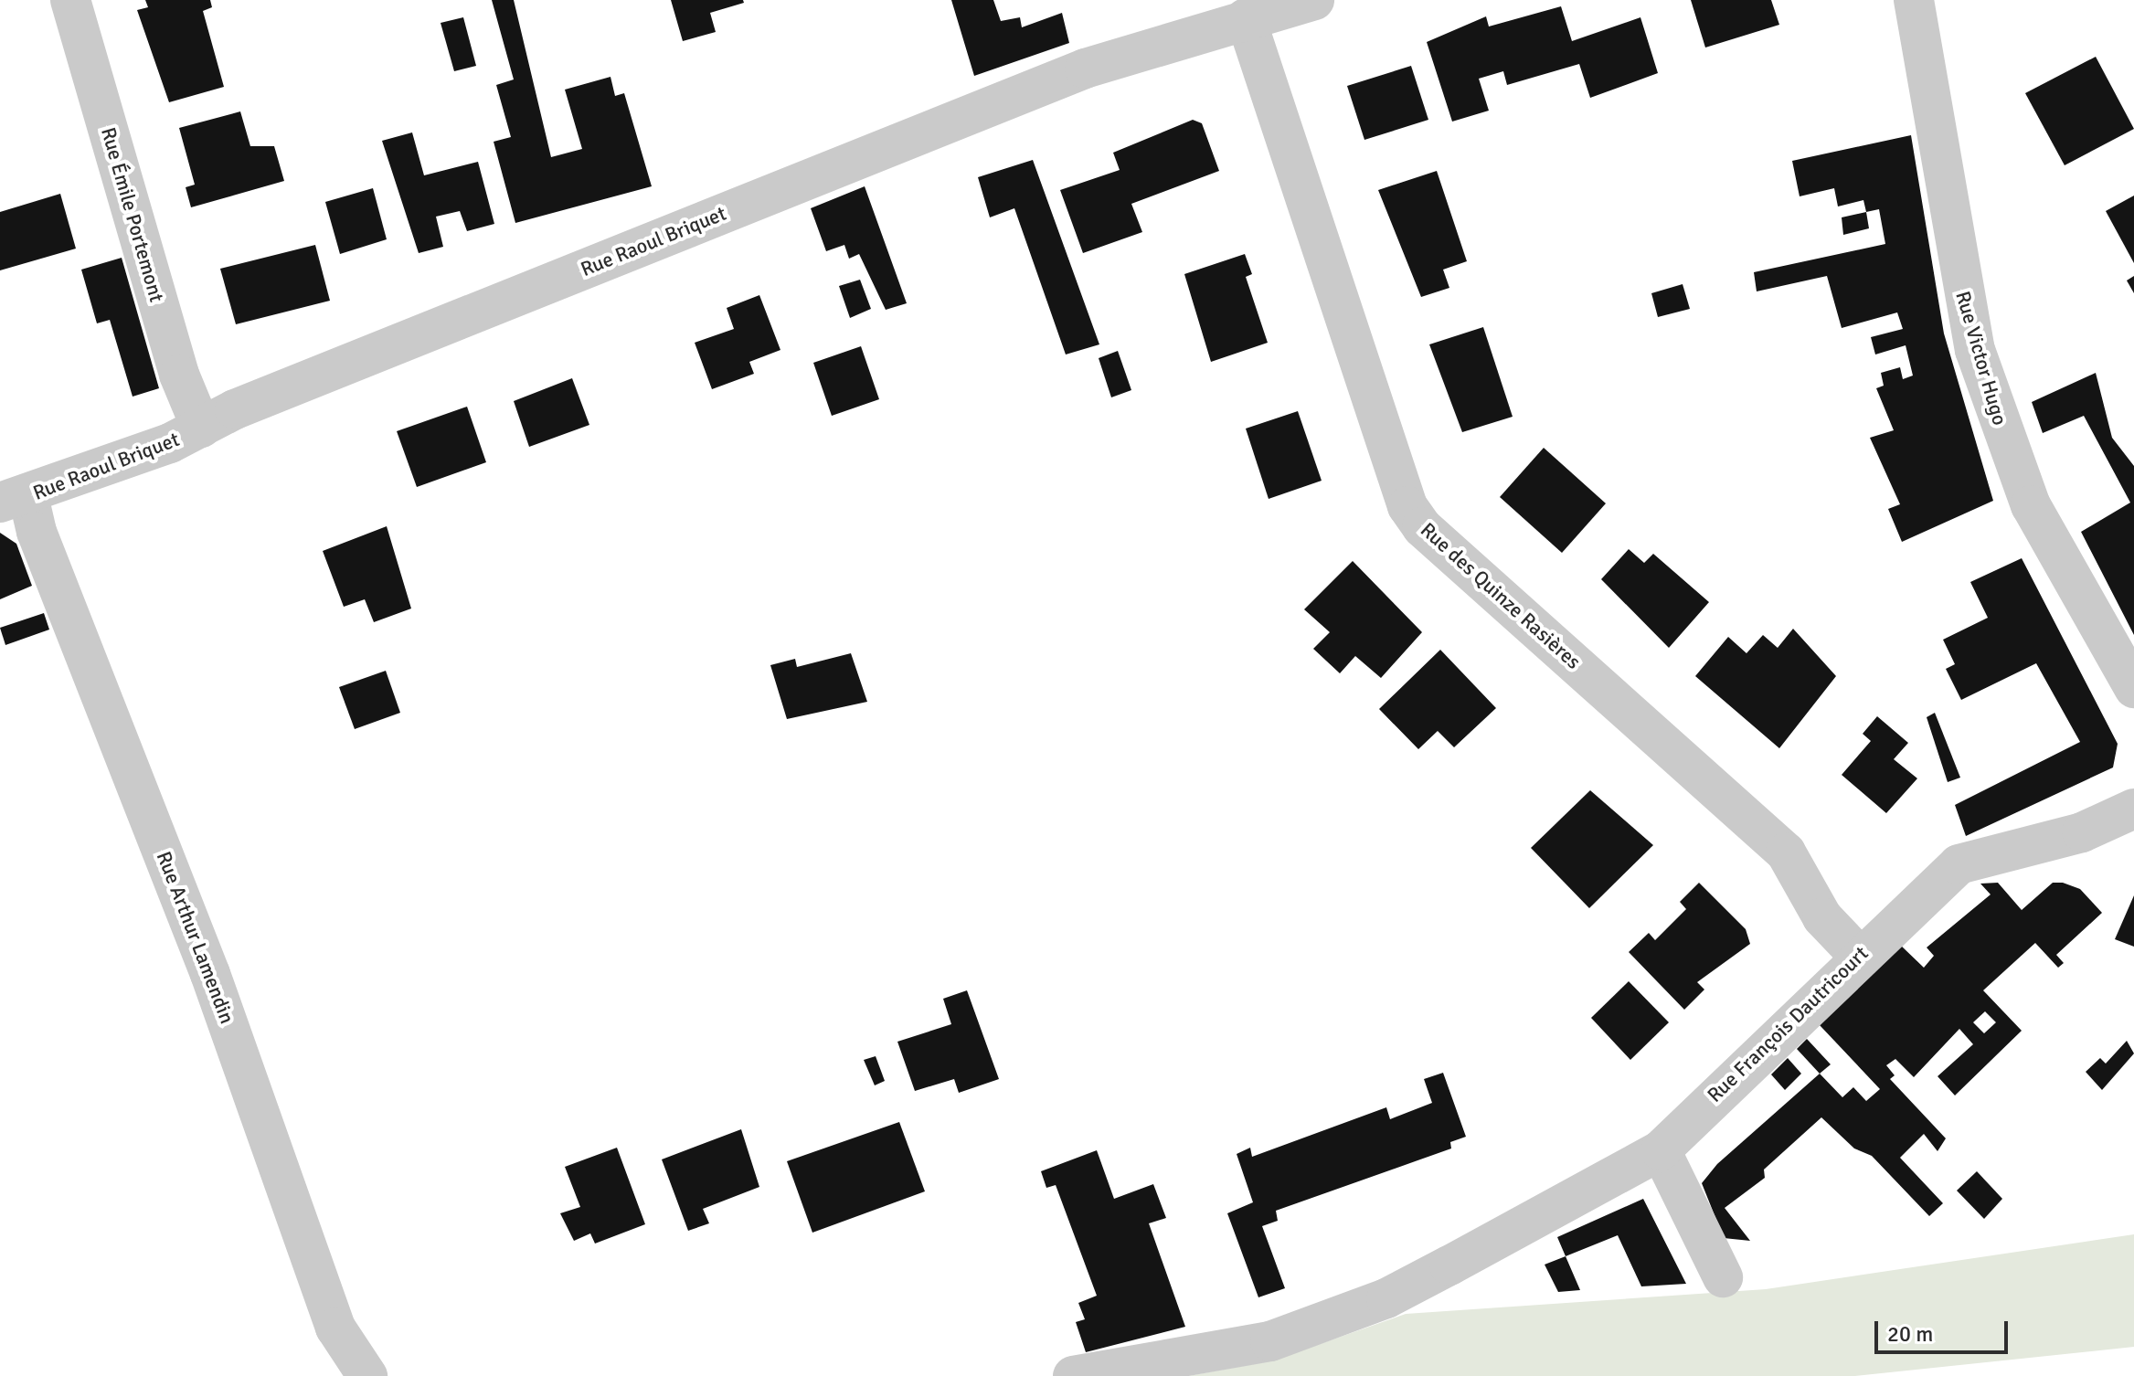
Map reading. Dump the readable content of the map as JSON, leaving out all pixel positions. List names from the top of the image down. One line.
{"streets":{"street":["Rue Émile Portemont","Rue Raoul Briquet","Rue Victor Hugo","Rue des Quinze Rasières","Rue Arthur Lamendin","Rue François Dautricourt"]},"crossings":[["Rue Émile Portemont","Rue Raoul Briquet"],["Rue Raoul Briquet","Rue des Quinze Rasières"],["Rue Raoul Briquet","Rue Arthur Lamendin"],["Rue des Quinze Rasières","Rue François Dautricourt"]],"scale_bar":"20 m"}
